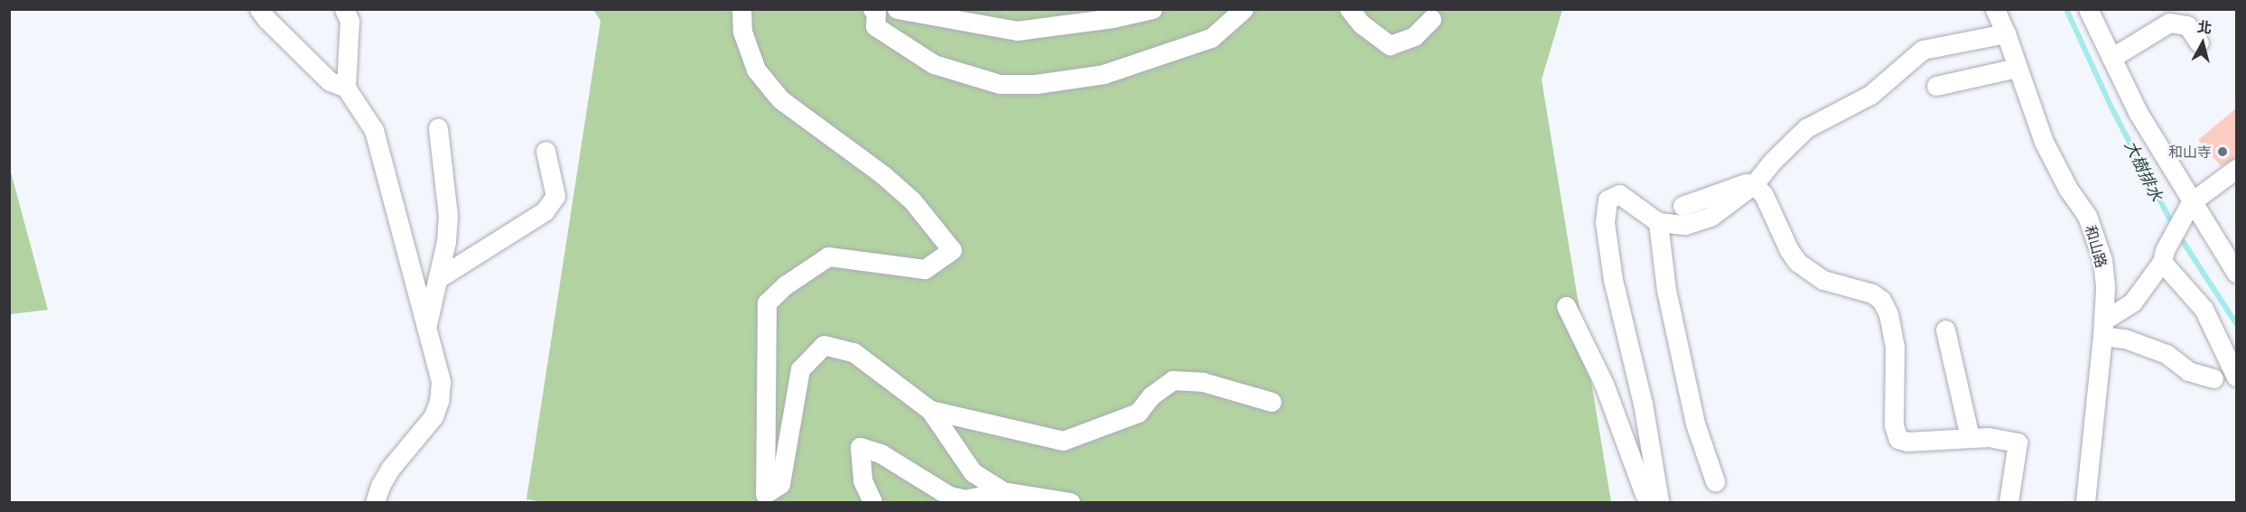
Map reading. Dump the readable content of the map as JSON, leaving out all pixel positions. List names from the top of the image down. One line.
{"streets":{"street":["和山路"]},"water":["大樹排水"],"places":["和山寺"],"north":"top"}
